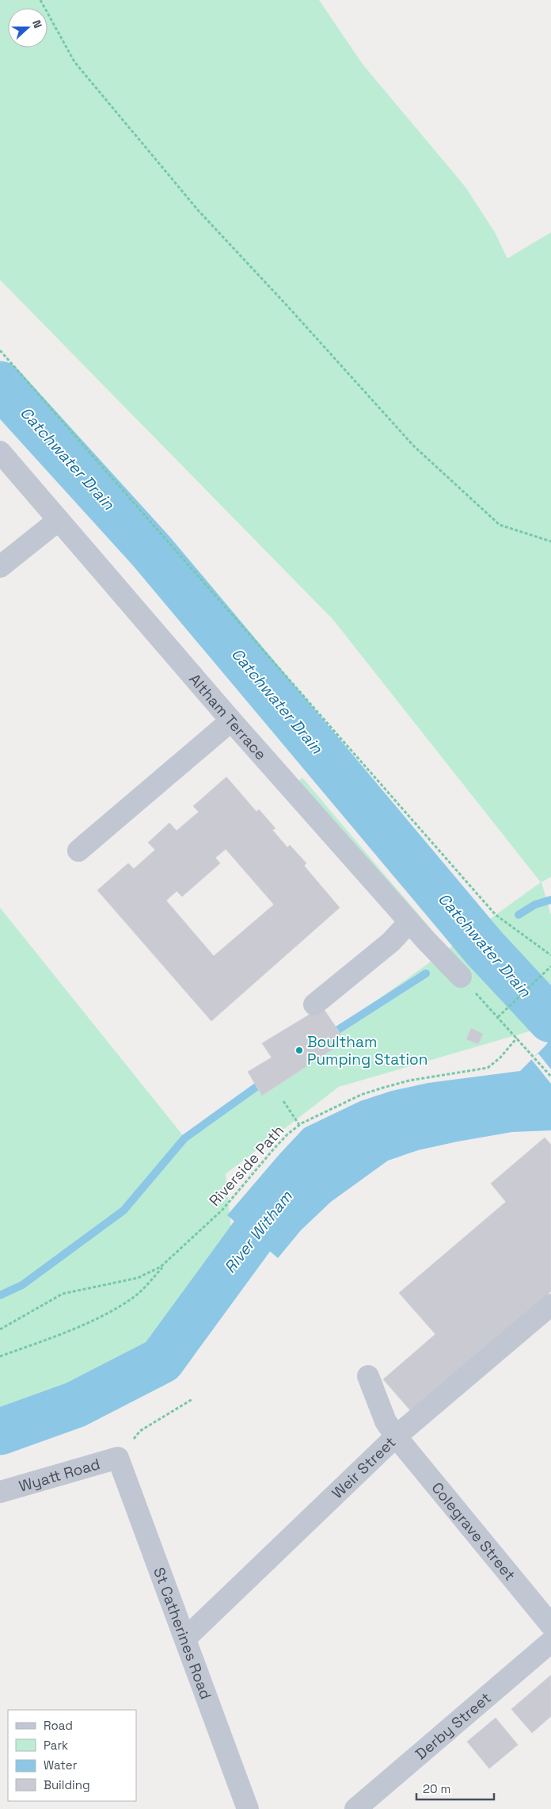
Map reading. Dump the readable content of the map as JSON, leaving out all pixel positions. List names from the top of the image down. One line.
{"streets":{"street":["Altham Terrace","Weir Street","Wyatt Road","Colegrave Street","St Catherines Road","Derby Street"],"path":["Riverside Path"]},"crossings":[["Weir Street","Colegrave Street"],["Weir Street","St Catherines Road"],["Wyatt Road","St Catherines Road"]],"water":["Catchwater Drain","River Witham"],"places":["Boultham Pumping Station"],"legend":["Road","Park","Water","Building"],"scale_bar":"20 m","north":"right"}
